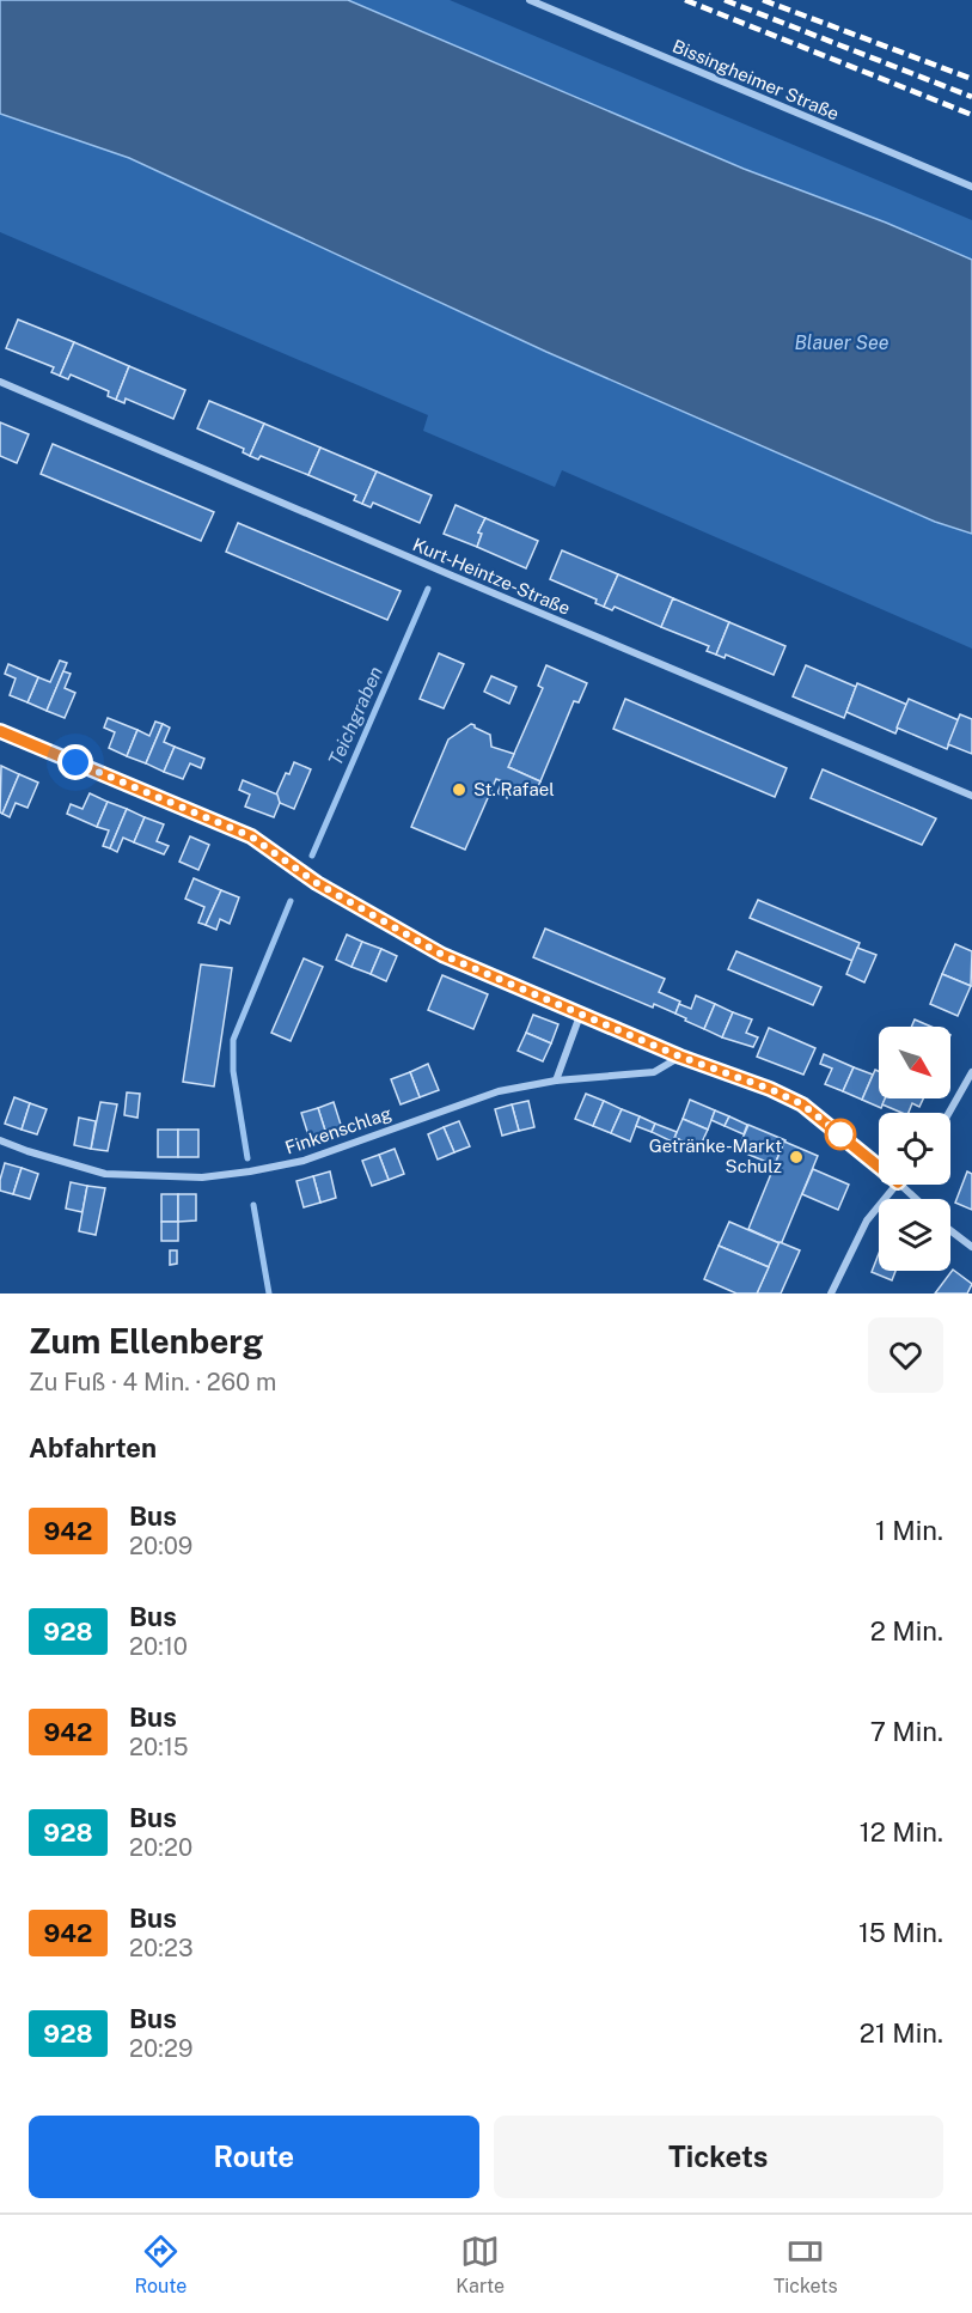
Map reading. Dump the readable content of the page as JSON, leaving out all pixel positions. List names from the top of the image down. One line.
{"streets":{"street":["Bissingheimer Straße","Kurt-Heintze-Straße","Finkenschlag"]},"water":["Blauer See","Teichgraben"],"places":["St. Rafael","Getränke-Markt Schulz"],"lines":["bus line 942"],"north":"bottom right","page":{"heading":[["Zum Ellenberg","Zu Fuß · 4 Min. · 260 m"],"Abfahrten"],"list":[{"mark":"942","name":"Bus","note":"20:09","value":"1 Min."},{"mark":"928","name":"Bus","note":"20:10","value":"2 Min."},{"mark":"942","name":"Bus","note":"20:15","value":"7 Min."},{"mark":"928","name":"Bus","note":"20:20","value":"12 Min."},{"mark":"942","name":"Bus","note":"20:23","value":"15 Min."},{"mark":"928","name":"Bus","note":"20:29","value":"21 Min."}],"buttons":["Route","Tickets"],"tabs":["Route","Karte","Tickets"]}}
